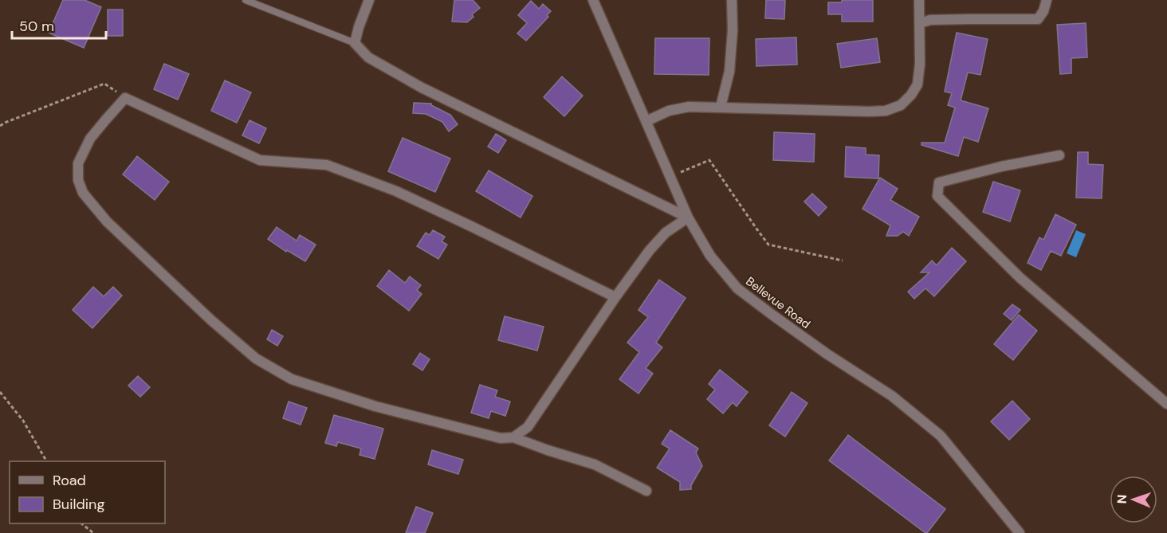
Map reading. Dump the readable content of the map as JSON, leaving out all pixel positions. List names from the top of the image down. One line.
{"streets":{"street":["Bellevue Road"]},"legend":["Road","Building"],"scale_bar":"50 m","north":"left"}
